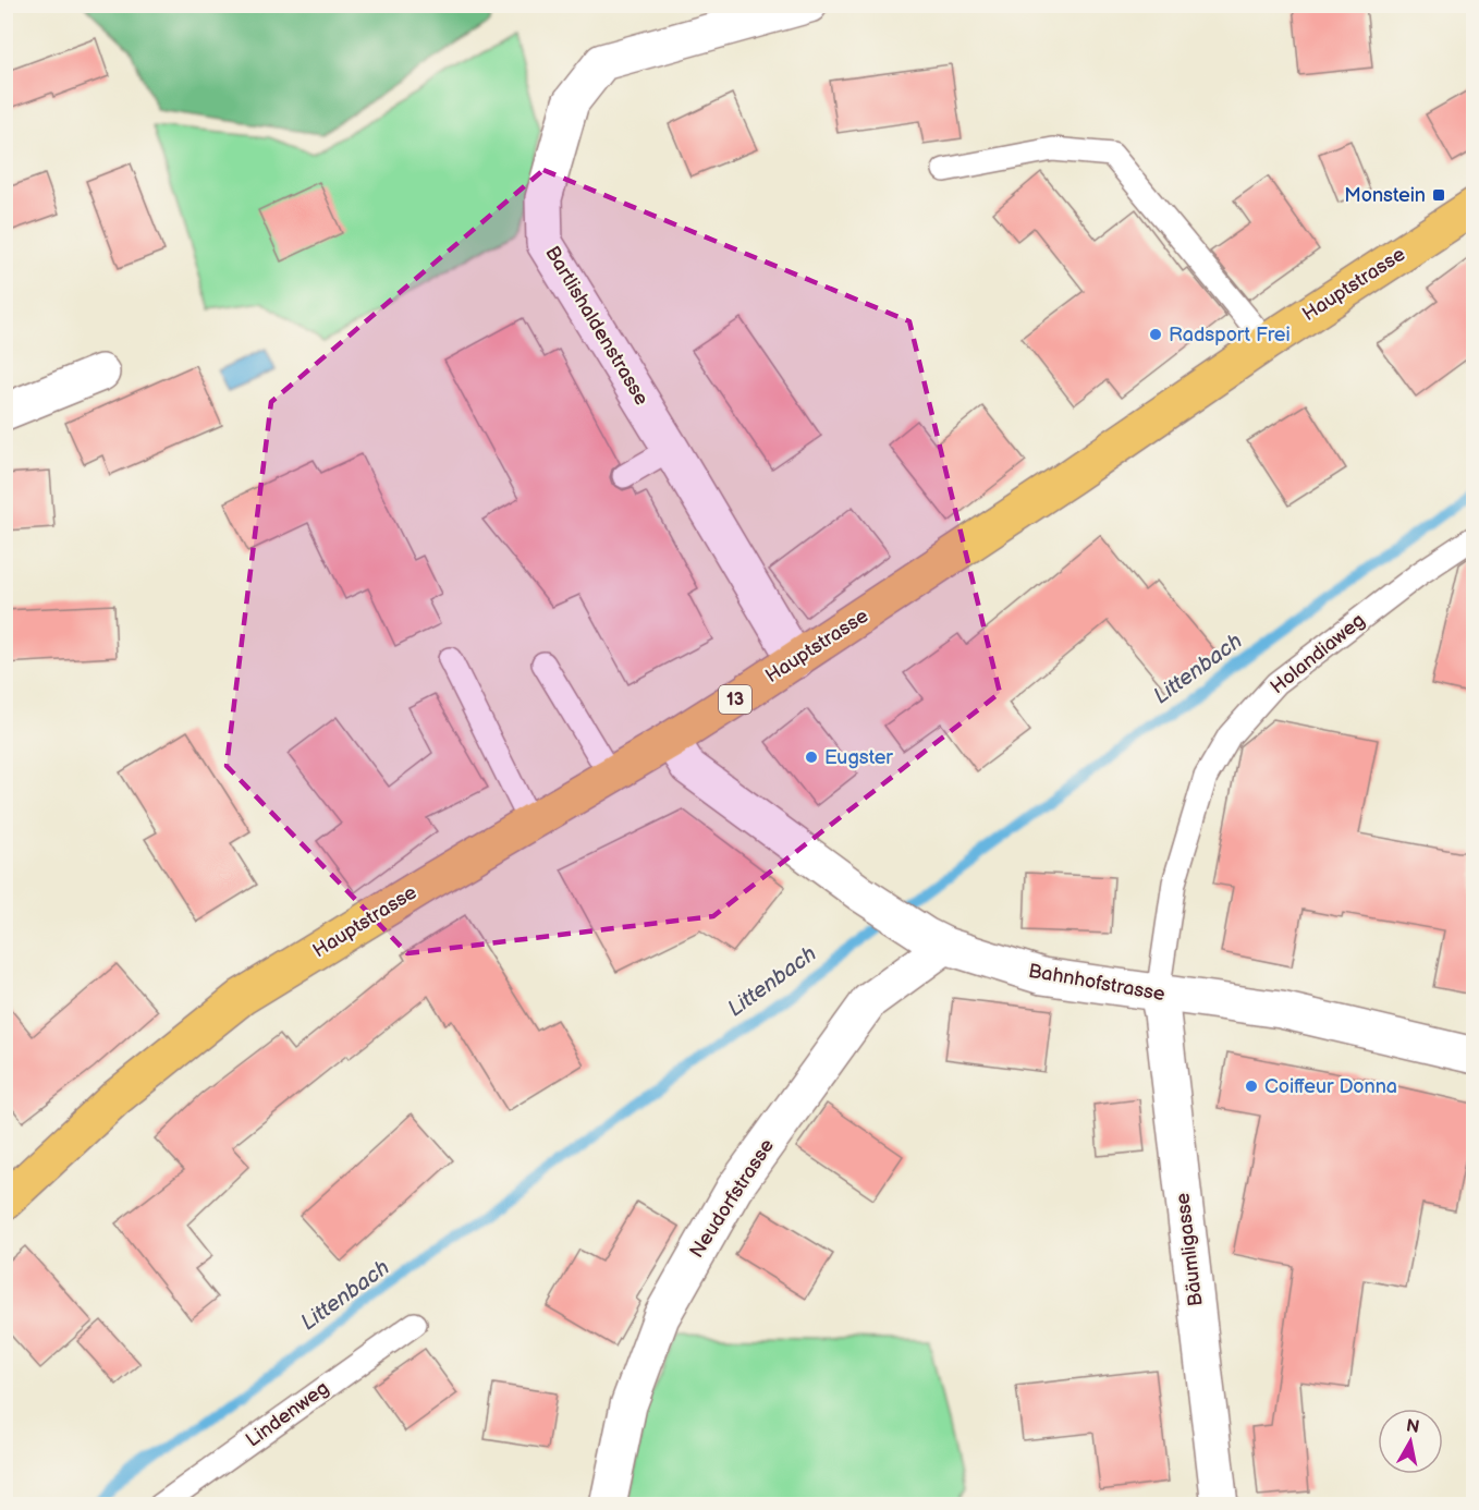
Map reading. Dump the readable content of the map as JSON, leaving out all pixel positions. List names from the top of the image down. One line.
{"streets":{"main road":["Hauptstrasse","13"],"street":["Bartlishaldenstrasse","Bahnhofstrasse","Neudorfstrasse","Bäumligasse"],"lane":["Holandiaweg","Lindenweg"]},"crossings":[["Hauptstrasse","Bartlishaldenstrasse"],["Hauptstrasse","Bahnhofstrasse"],["Holandiaweg","Bahnhofstrasse"],["Holandiaweg","Bäumligasse"],["Bahnhofstrasse","Neudorfstrasse"],["Bahnhofstrasse","Bäumligasse"]],"water":["Littenbach"],"places":{"transit":["Monstein"],"other":["Radsport Frei","Eugster","Coiffeur Donna"]},"north":"top"}
